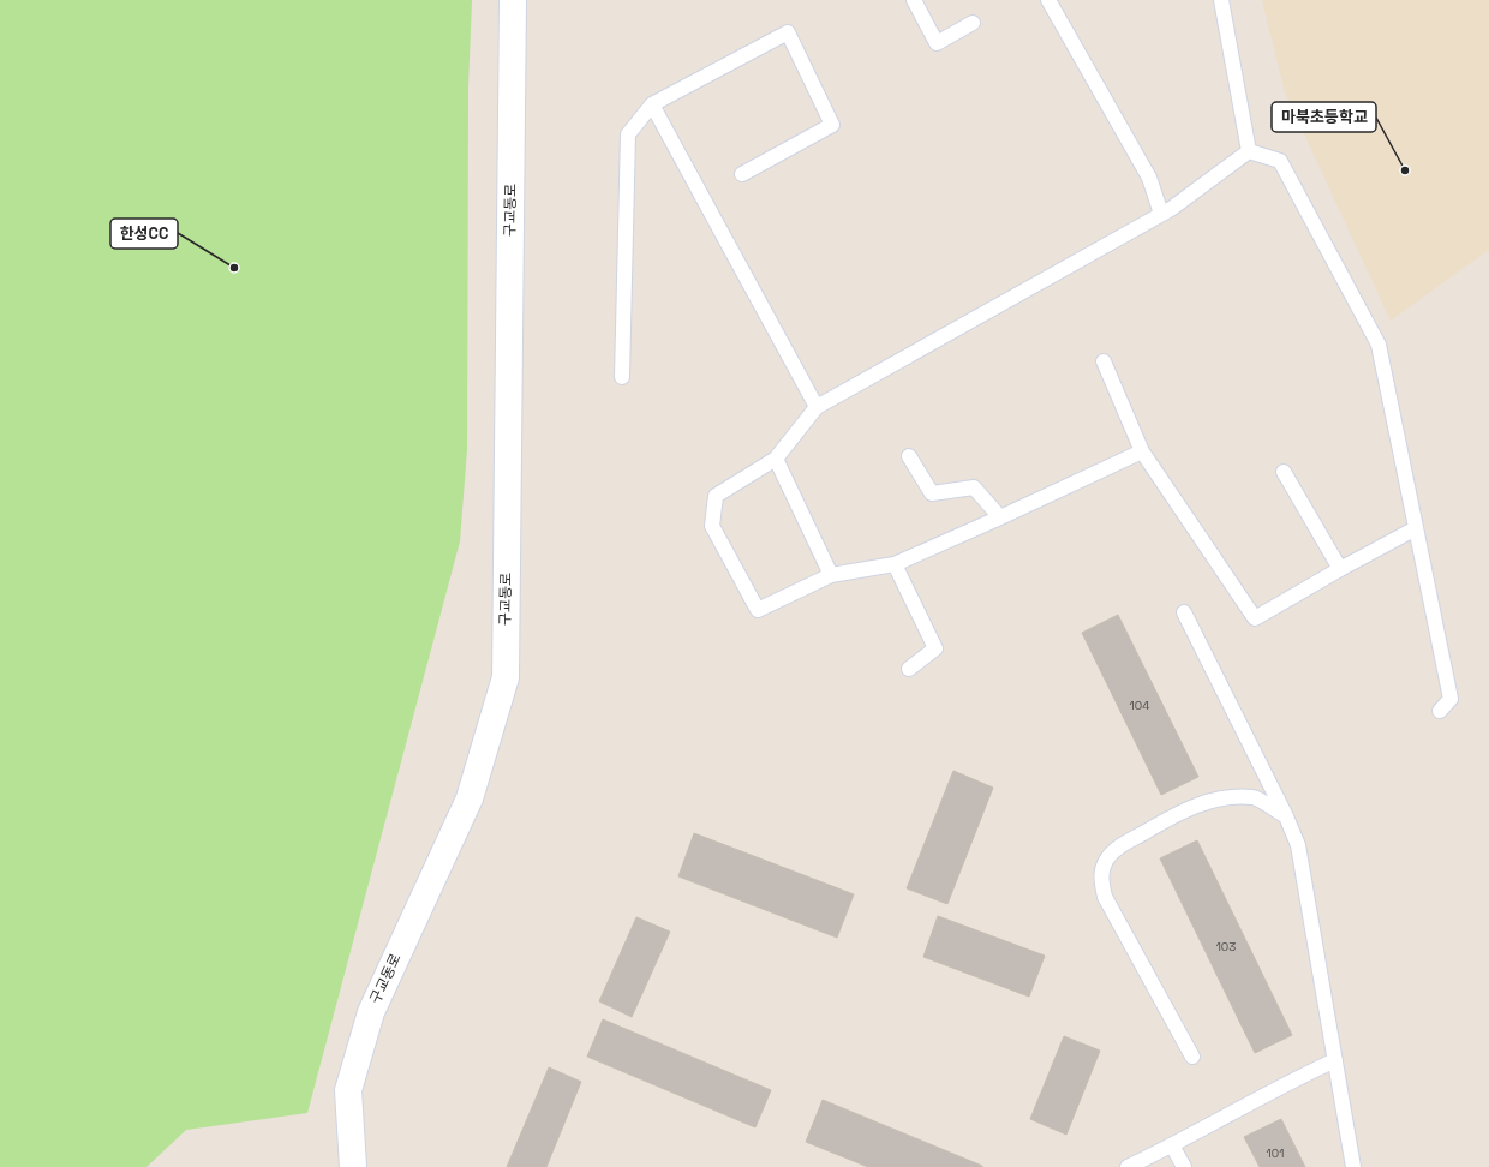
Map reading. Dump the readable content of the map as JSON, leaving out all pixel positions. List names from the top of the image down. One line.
{"streets":{"street":["구교동로"]},"places":["마북초등학교","한성CC"],"house_numbers":["104","103","101"]}
